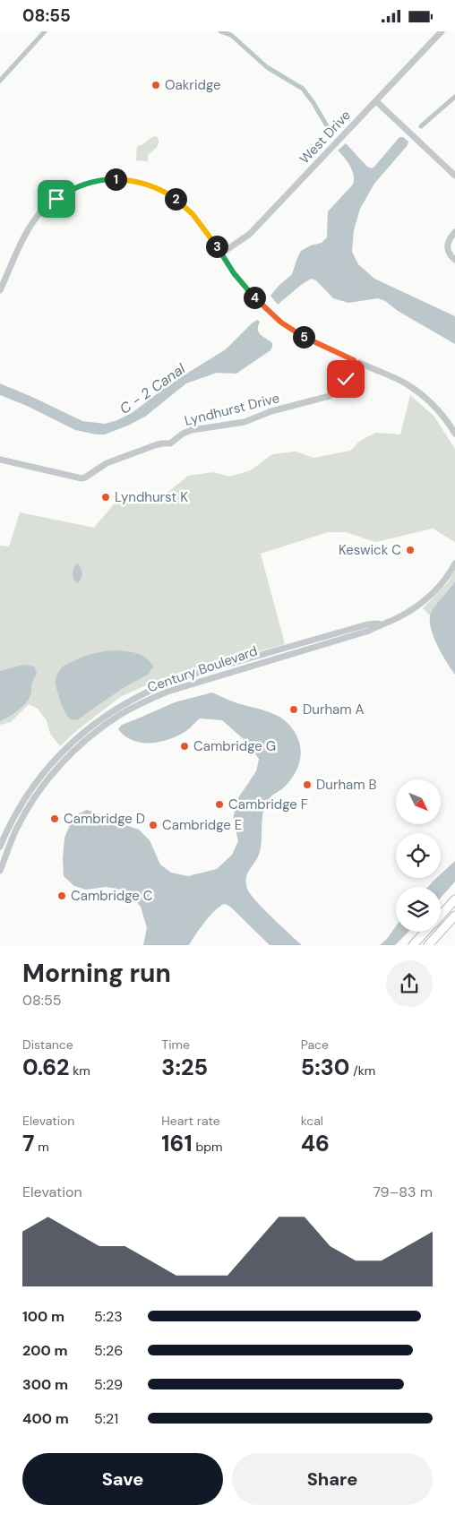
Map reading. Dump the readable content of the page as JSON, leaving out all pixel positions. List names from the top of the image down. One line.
{"streets":{"street":["West Drive","Lyndhurst Drive","Century Boulevard"]},"water":["C - 2 Canal"],"places":["Oakridge","Lyndhurst K","Keswick C","Durham A","Cambridge G","Durham B","Cambridge F","Cambridge D","Cambridge E","Cambridge C"],"north":"bottom right","page":{"status":"08:55","pins":["1","2","3","4","5"],"heading":["Morning run","08:55"],"stats":[["Distance","0.62 km"],["Time","3:25"],["Pace","5:30 /km"],["Elevation","7 m"],["Heart rate","161 bpm"],["kcal","46"]],"chart":["Elevation","79–83 m"],"list":[{"name":"100 m","note":"5:23"},{"name":"200 m","note":"5:26"},{"name":"300 m","note":"5:29"},{"name":"400 m","note":"5:21"}],"buttons":["Save","Share"]}}
